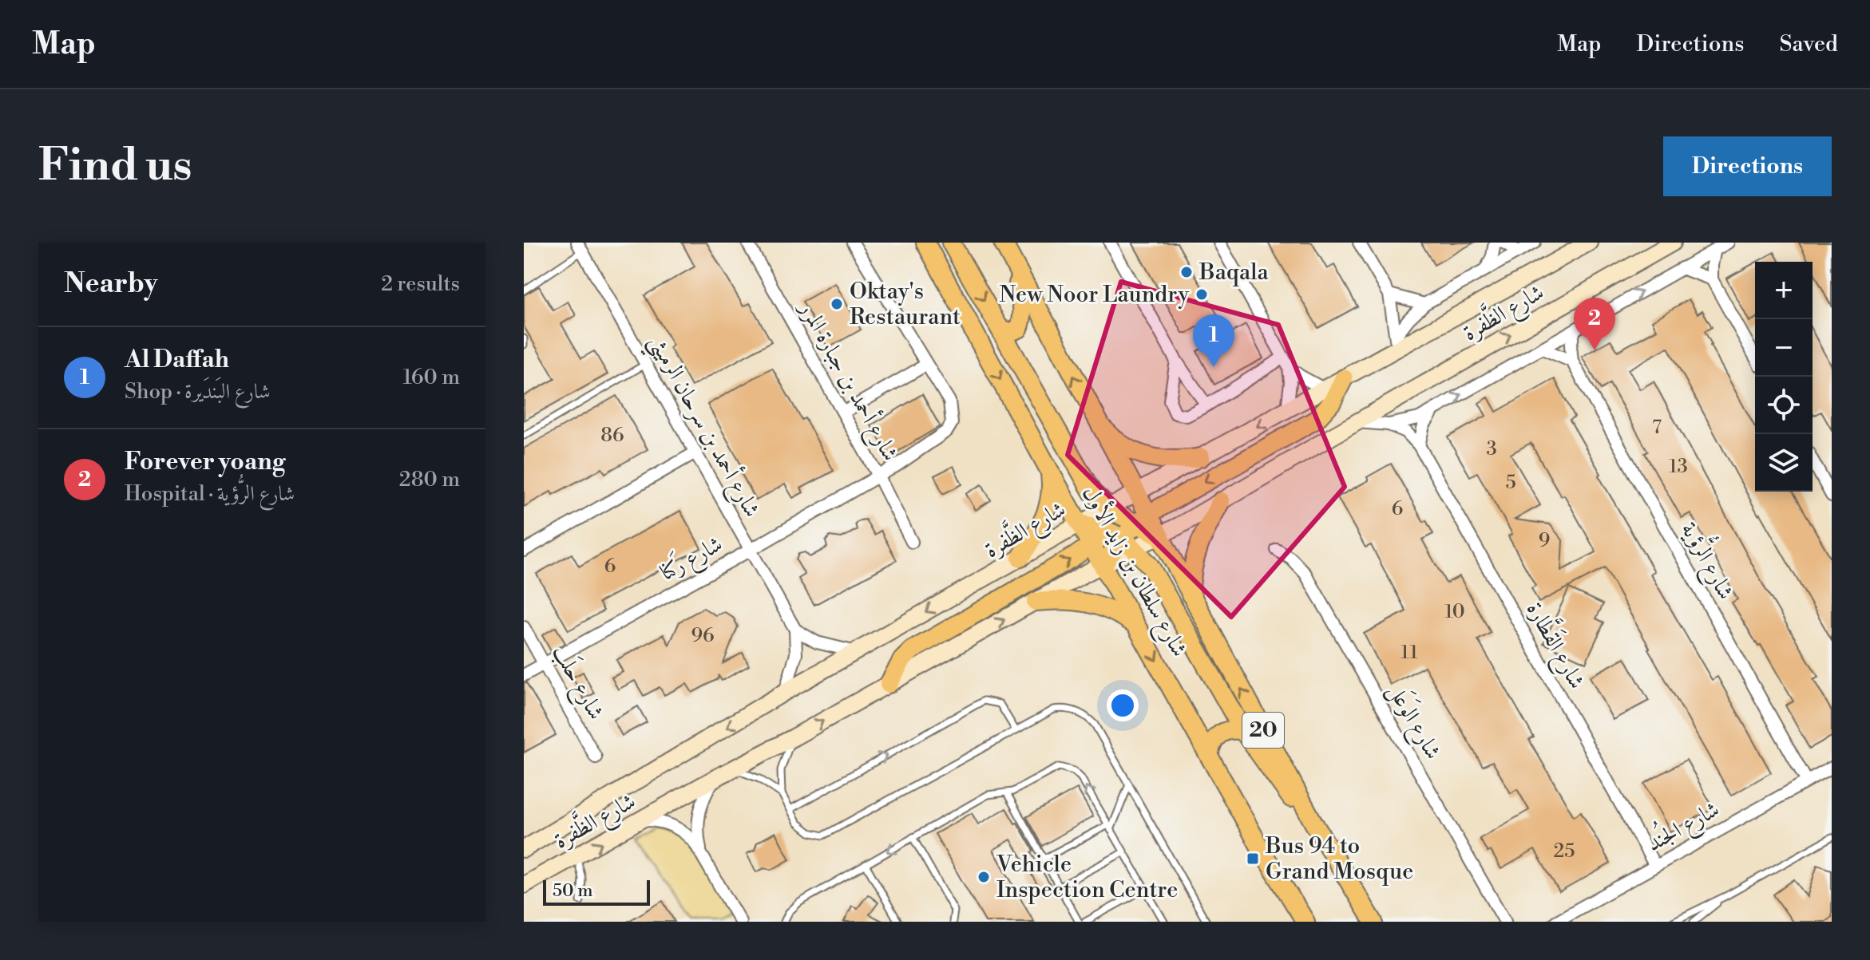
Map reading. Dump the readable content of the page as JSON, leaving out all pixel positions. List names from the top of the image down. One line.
{"streets":{"main road":["شارع الظَّفرة","شارع سلطان بن زايد الأول","20"],"street":["شارع أحمد بن جبارة المرر","شارع أحمد بن سرحان الرميثي","شارع رَكنا","شارع الرُّؤية","شارع القَطَّارة","شارع حلَب","شارع الوَعَل","شارع الجُند"]},"crossings":[["شارع الظَّفرة","شارع سلطان بن زايد الأول"],["شارع أحمد بن جبارة المرر","شارع رَكنا"],["شارع أحمد بن سرحان الرميثي","شارع رَكنا"],["شارع رَكنا","شارع حلَب"],["شارع الرُّؤية","شارع الجُند"],["شارع القَطَّارة","شارع الجُند"]],"places":{"other":["Baqala","New Noor Laundry","Oktay's Restaurant","Vehicle Inspection Centre"],"transit":["Bus 94 to Grand Mosque"]},"house_numbers":["7","86","3","13","5","6","9","6","10","96","11","25"],"scale_bar":"50 m","page":{"header":"Map","nav":["Map","Directions","Saved"],"buttons":"Directions","title":"Find us","heading":["Nearby","2 results"],"map_buttons":["+","−"],"pins":["2","1"],"list":[{"mark":"1","name":"Al Daffah","note":"Shop · شارع البَندَيرة","value":"160 m"},{"mark":"2","name":"Forever yoang","note":"Hospital · شارع الرُّؤية","value":"280 m"}],"scale":"50 m"}}
